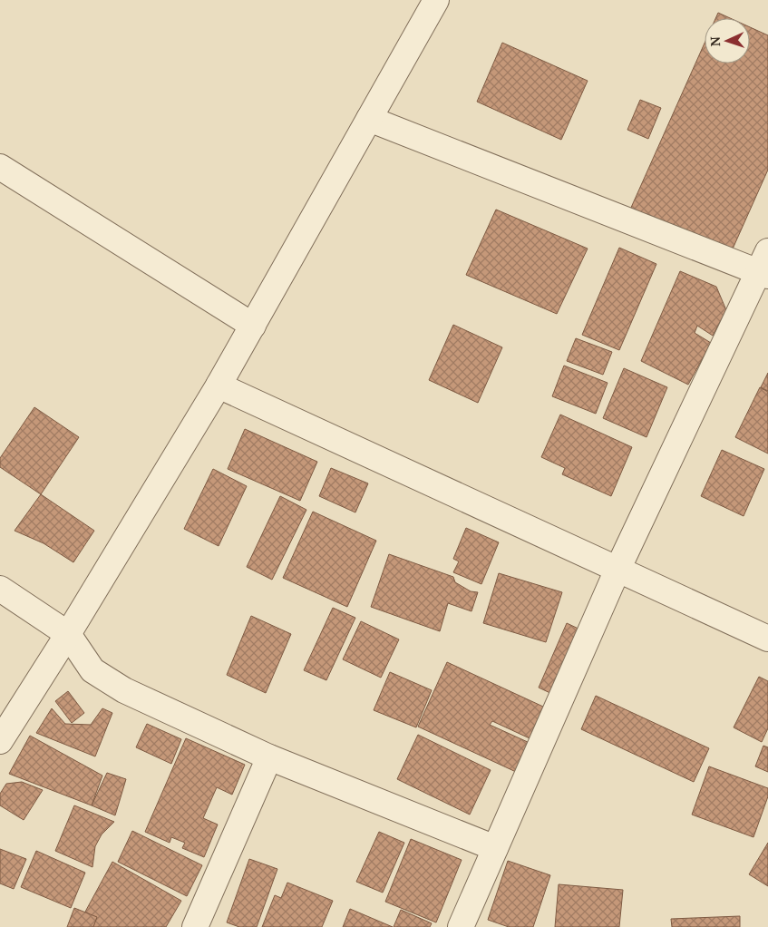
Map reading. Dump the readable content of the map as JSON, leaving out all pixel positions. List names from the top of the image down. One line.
{"north":"left"}
